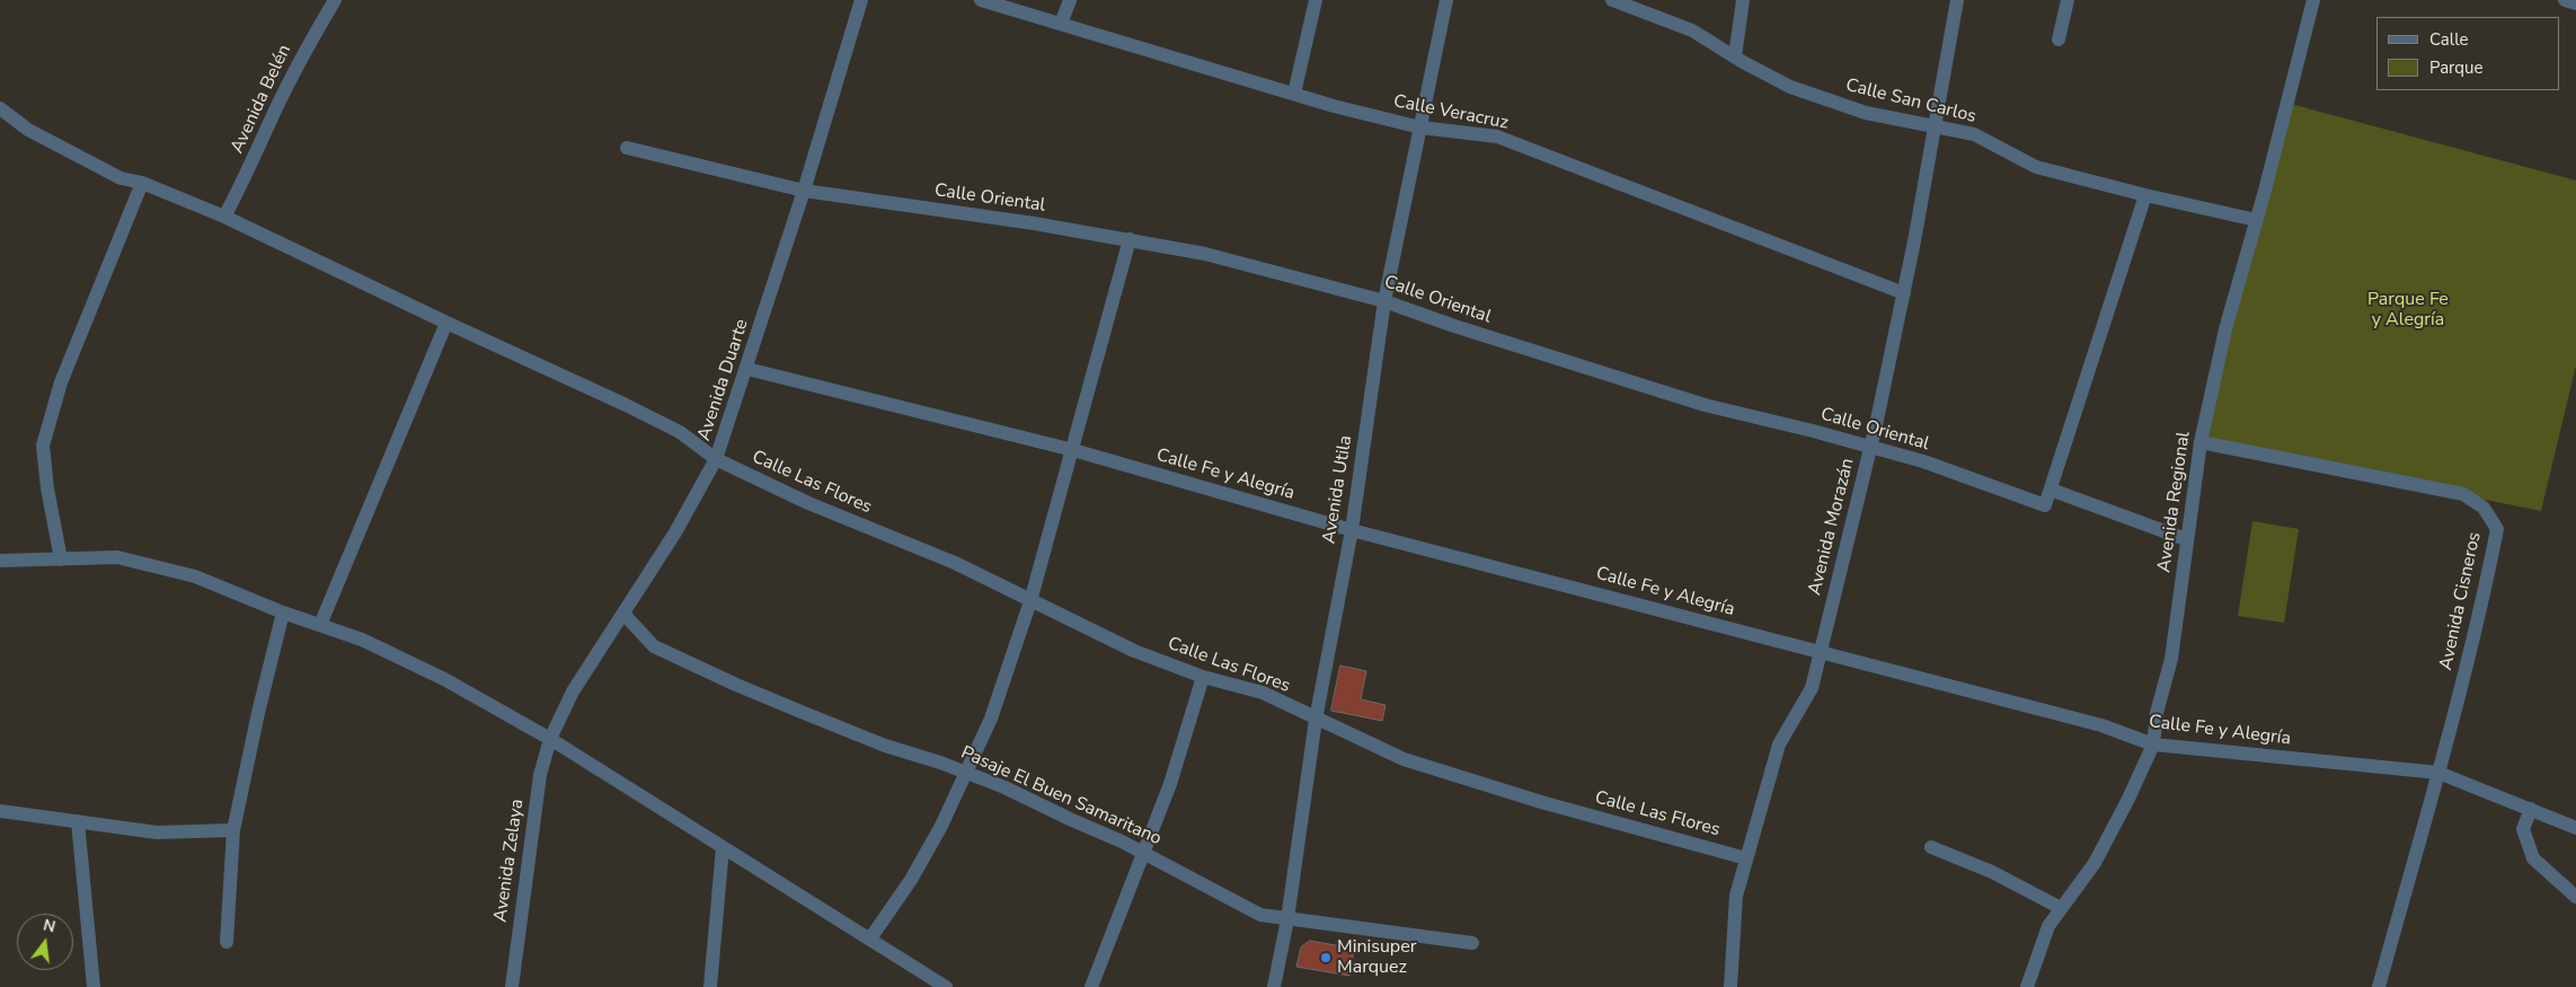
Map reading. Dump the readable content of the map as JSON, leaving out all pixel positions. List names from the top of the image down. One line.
{"streets":{"street":["Avenida Belén","Calle San Carlos","Calle Veracruz","Calle Oriental","Avenida Duarte","Calle Fe y Alegría","Calle Las Flores","Avenida Utila","Avenida Regional","Avenida Morazán","Avenida Cisneros","Pasaje El Buen Samaritano","Avenida Zelaya"]},"crossings":[["Avenida Belén","Calle Las Flores"],["Calle San Carlos","Avenida Regional"],["Calle San Carlos","Avenida Morazán"],["Calle Veracruz","Avenida Utila"],["Calle Veracruz","Avenida Morazán"],["Calle Oriental","Avenida Duarte"],["Calle Oriental","Avenida Utila"],["Calle Oriental","Avenida Morazán"],["Avenida Duarte","Calle Fe y Alegría"],["Avenida Duarte","Calle Las Flores"],["Avenida Duarte","Pasaje El Buen Samaritano"],["Avenida Duarte","Avenida Zelaya"],["Calle Fe y Alegría","Avenida Utila"],["Calle Fe y Alegría","Avenida Regional"],["Calle Fe y Alegría","Avenida Morazán"],["Calle Fe y Alegría","Avenida Cisneros"],["Calle Las Flores","Avenida Utila"],["Calle Las Flores","Avenida Morazán"],["Avenida Utila","Pasaje El Buen Samaritano"],["Avenida Regional","Avenida Cisneros"]],"parks":["Parque Fe y Alegría"],"places":["Minisuper Marquez"],"legend":["Calle","Parque"],"north":"top"}
